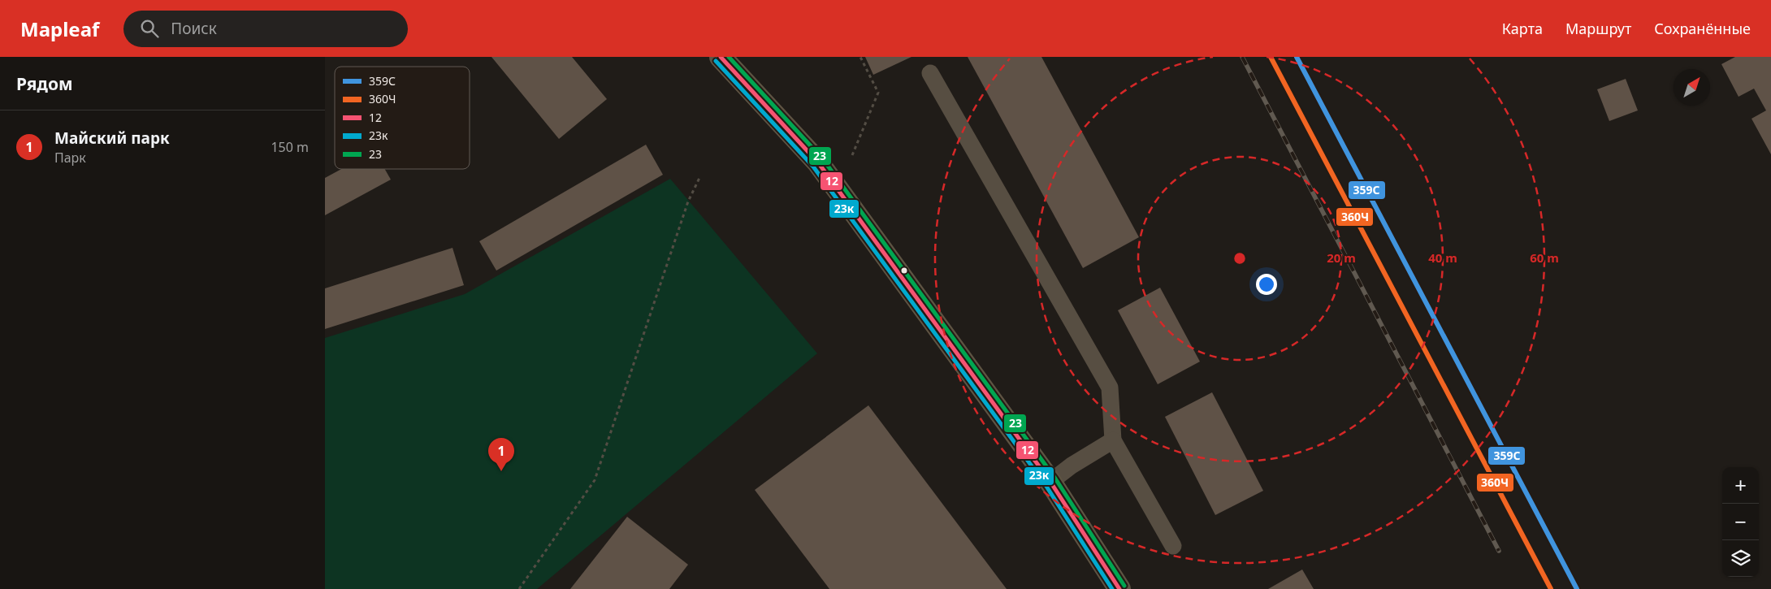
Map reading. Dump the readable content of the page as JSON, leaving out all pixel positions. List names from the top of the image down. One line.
{"lines":["transit line 359С","transit line 360Ч","transit line 12","transit line 23","transit line 23к"],"legend":["359С","360Ч","12","23к","23"],"north":"top right","page":{"header":"Mapleaf","search":"Поиск","nav":["Карта","Маршрут","Сохранённые"],"heading":"Рядом","list":[{"mark":"1","name":"Майский парк","note":"Парк","value":"150 m"}],"pins":"1","map_buttons":["+","−"]},"rings":["20 m","40 m","60 m"]}
